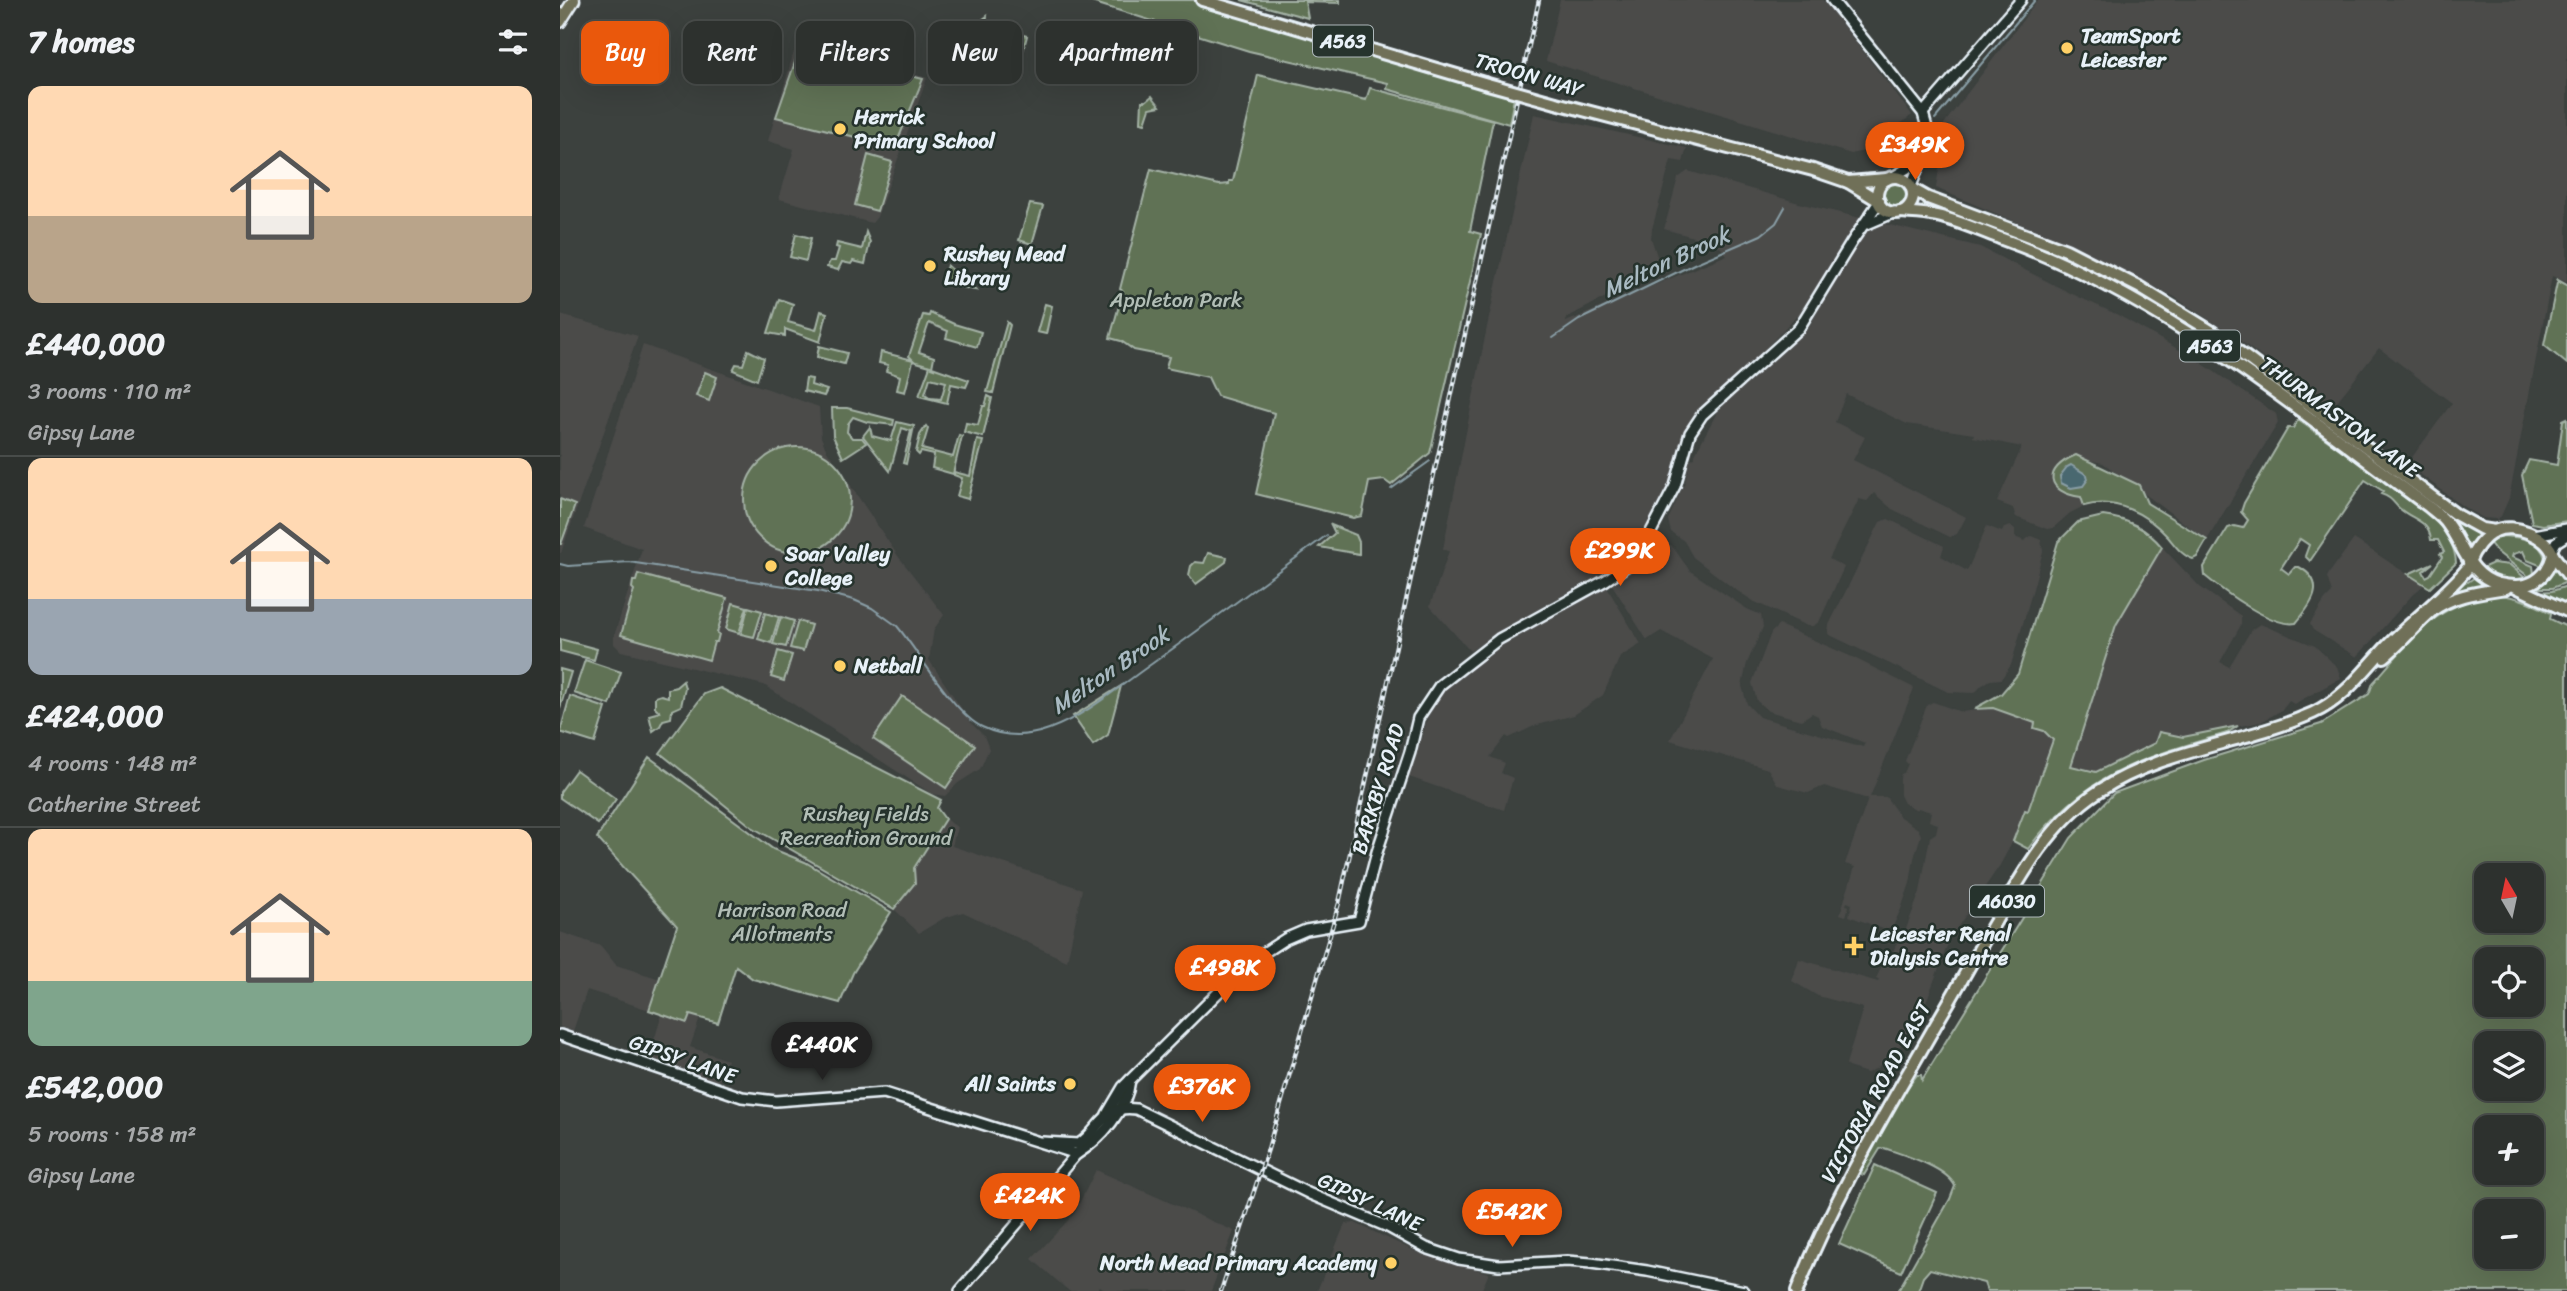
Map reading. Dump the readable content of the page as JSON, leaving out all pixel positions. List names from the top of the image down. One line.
{"streets":{"highway":["A563","TROON WAY","THURMASTON LANE","A6030","VICTORIA ROAD EAST"],"street":["BARKBY ROAD","GIPSY LANE"]},"crossings":[["A563","THURMASTON LANE"],["A563","VICTORIA ROAD EAST"],["TROON WAY","THURMASTON LANE"],["TROON WAY","BARKBY ROAD"],["THURMASTON LANE","BARKBY ROAD"],["THURMASTON LANE","VICTORIA ROAD EAST"]],"water":["Melton Brook"],"parks":["Appleton Park","Rushey Fields Recreation Ground","Harrison Road Allotments"],"places":{"other":["TeamSport Leicester","Herrick Primary School","Rushey Mead Library","Soar Valley College","Netball","All Saints","North Mead Primary Academy"],"health":["Leicester Renal Dialysis Centre"]},"north":"top","page":{"heading":"7 homes","chip":["Buy","Rent","Filters","New","Apartment"],"list":[{"name":"£440,000","note":"3 rooms · 110 m² · Gipsy Lane"},{"name":"£424,000","note":"4 rooms · 148 m² · Catherine Street"},{"name":"£542,000","note":"5 rooms · 158 m² · Gipsy Lane"}],"price":["£349K","£299K","£498K","£440K","£376K","£424K","£542K"],"map_buttons":["+","−"]}}
